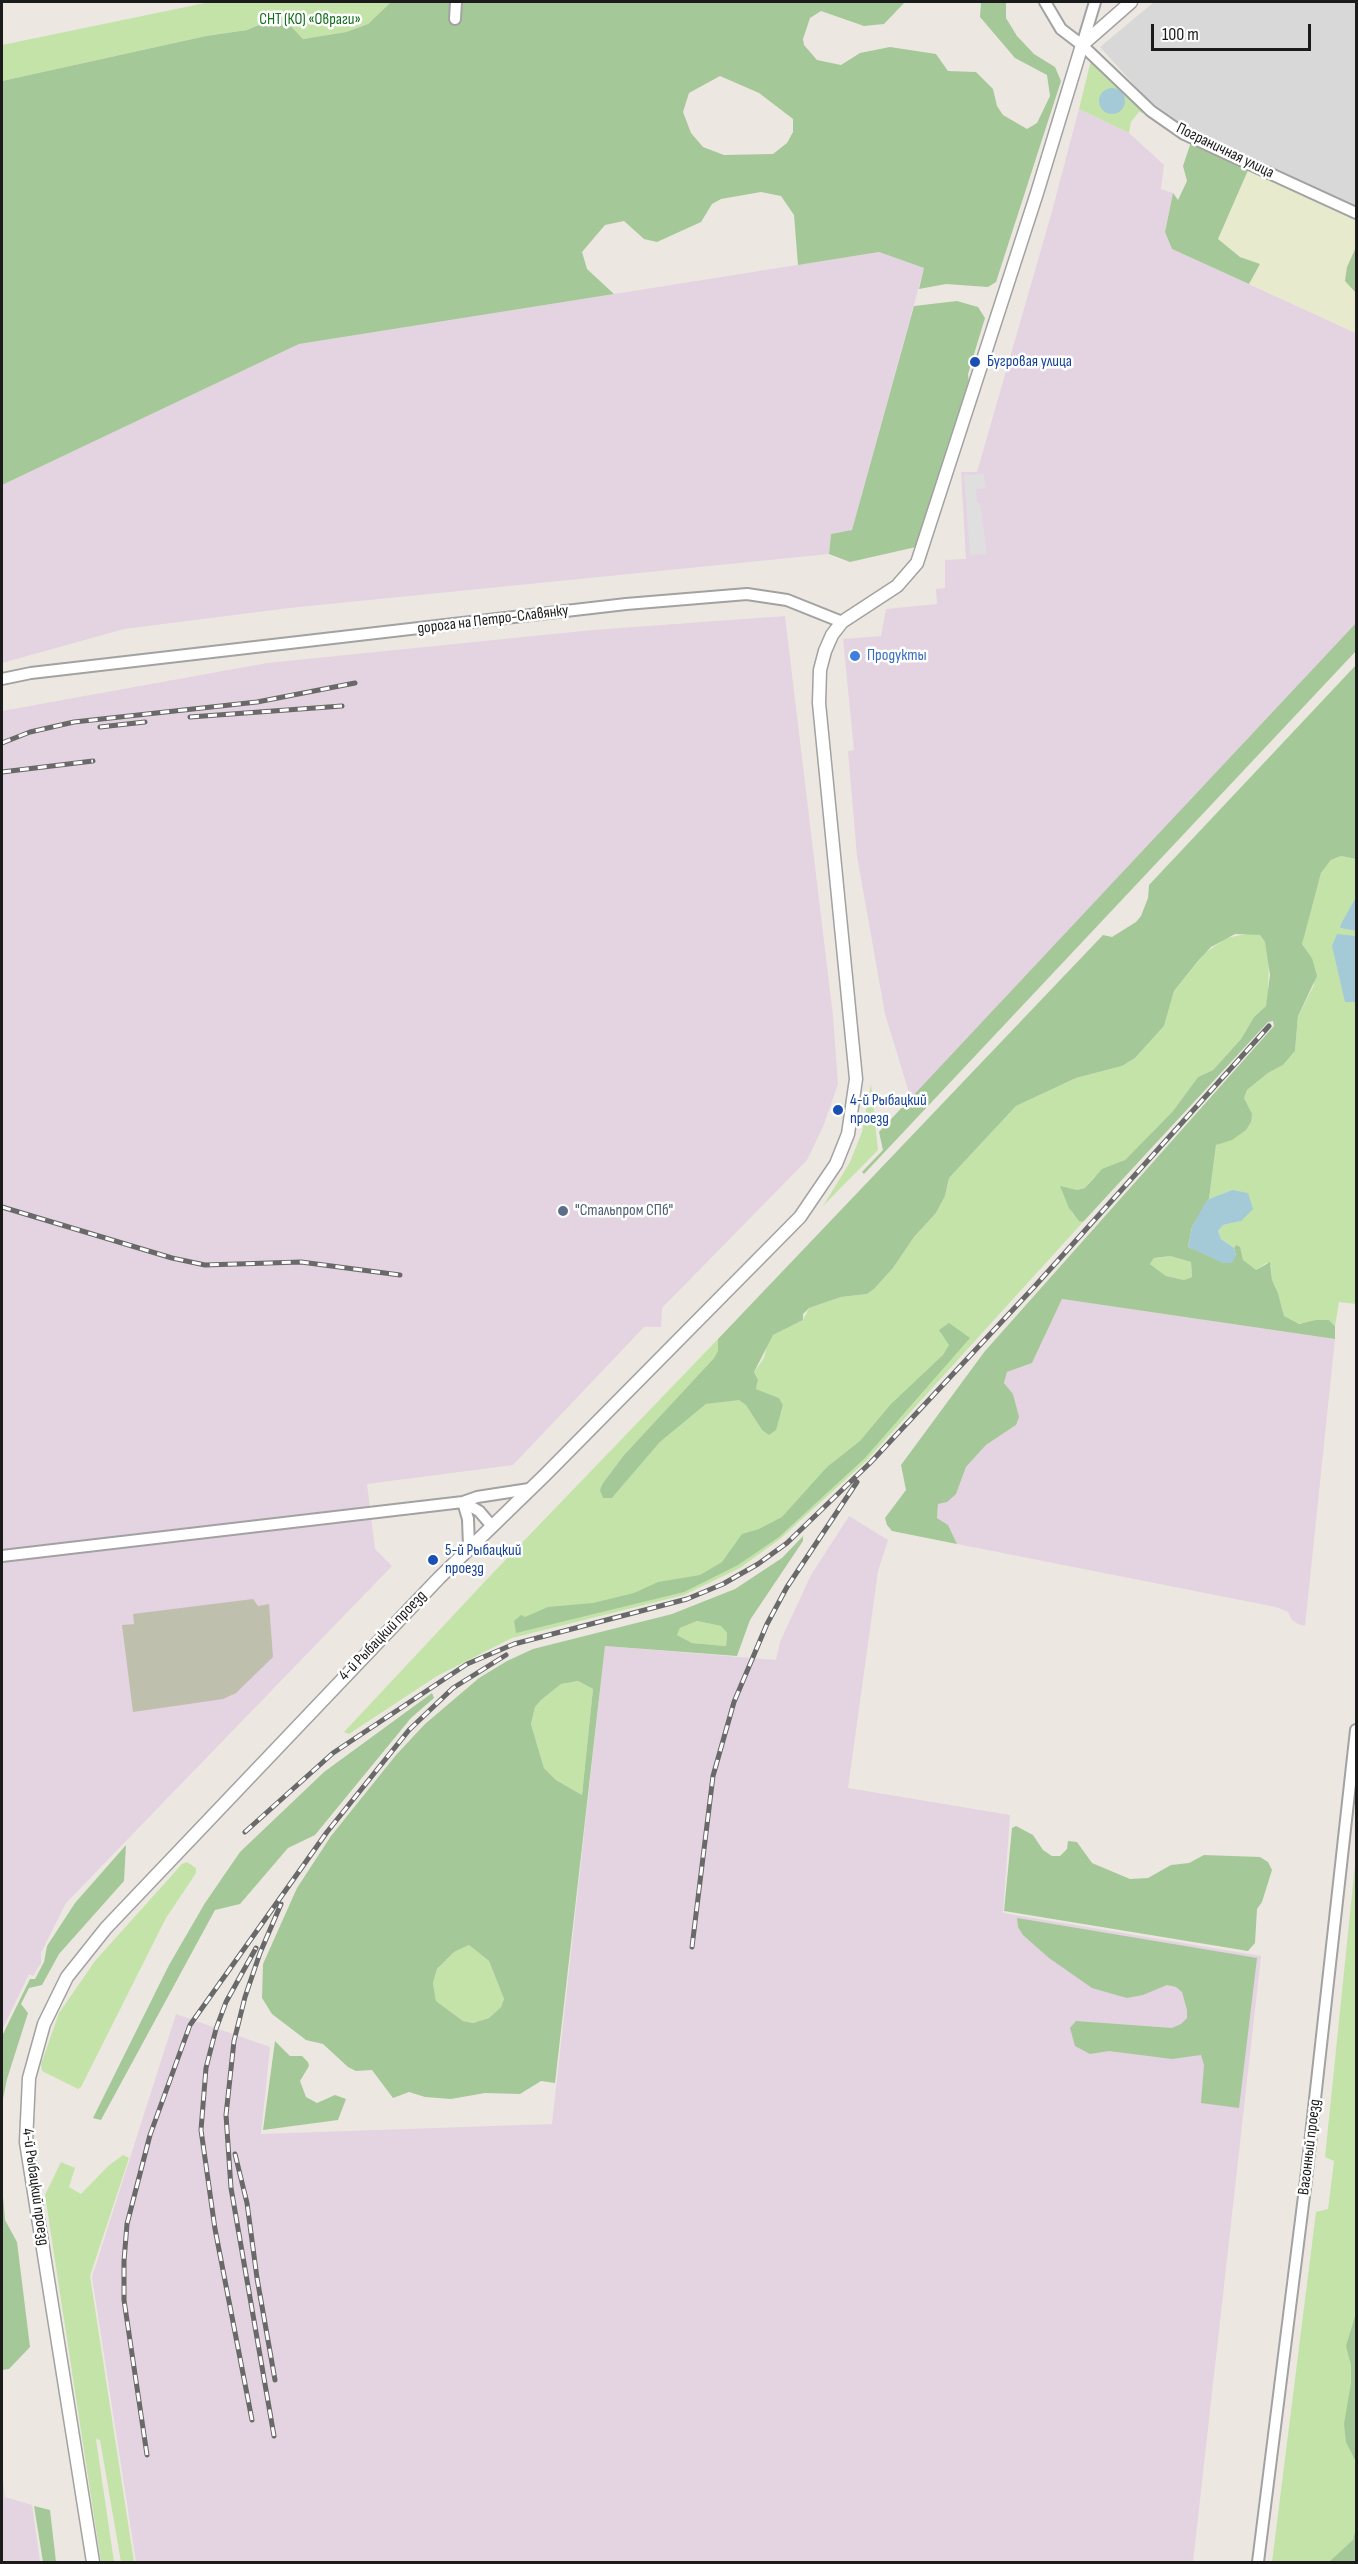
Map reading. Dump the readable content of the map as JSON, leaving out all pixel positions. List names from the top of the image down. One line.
{"streets":{"street":["Пограничная улица","дорога на Петро-Славянку","4-й Рыбацкий проезд","Вагонный проезд"]},"crossings":[["дорога на Петро-Славянку","4-й Рыбацкий проезд"]],"parks":["СНТ (КО) «Овраги»"],"places":["Бугровая улица","Продукты","4-й Рыбацкий проезд","\"Стальпром СПб\"","5-й Рыбацкий проезд"],"scale_bar":"100 m"}
